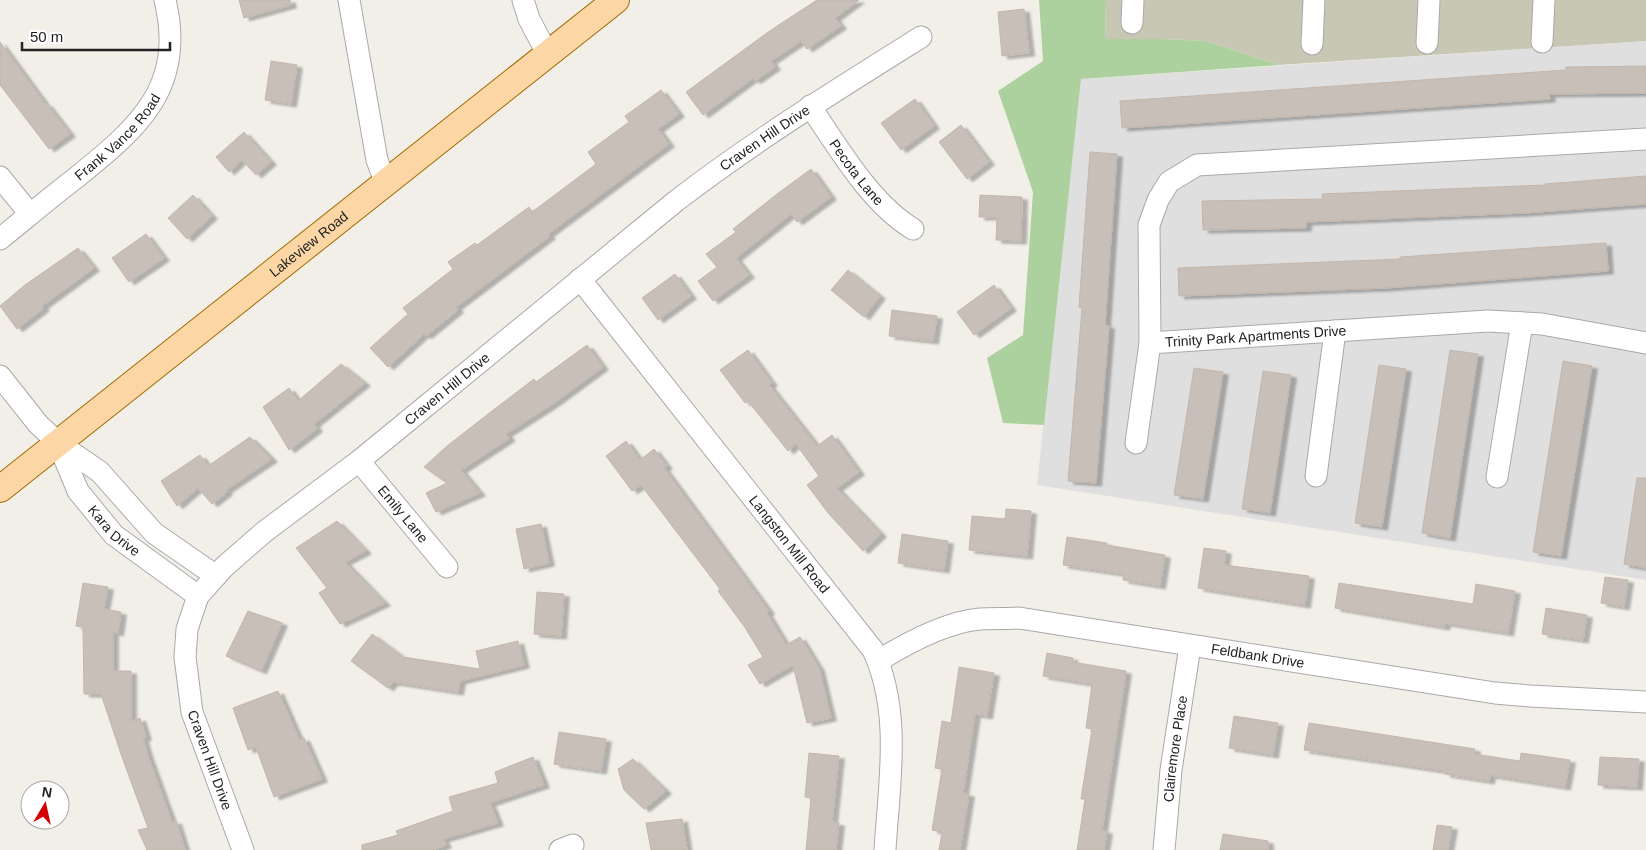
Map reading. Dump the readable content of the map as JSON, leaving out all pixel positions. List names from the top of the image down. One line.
{"streets":{"main road":["Lakeview Road"],"street":["Frank Vance Road","Craven Hill Drive","Pecota Lane","Trinity Park Apartments Drive","Emily Lane","Kara Drive","Langston Mill Road","Feldbank Drive","Clairemore Place"]},"crossings":[["Craven Hill Drive","Pecota Lane"],["Craven Hill Drive","Emily Lane"],["Craven Hill Drive","Kara Drive"],["Craven Hill Drive","Langston Mill Road"],["Lakeview Road","Kara Drive"],["Langston Mill Road","Feldbank Drive"],["Feldbank Drive","Clairemore Place"]],"scale_bar":"50 m","north":"top"}
